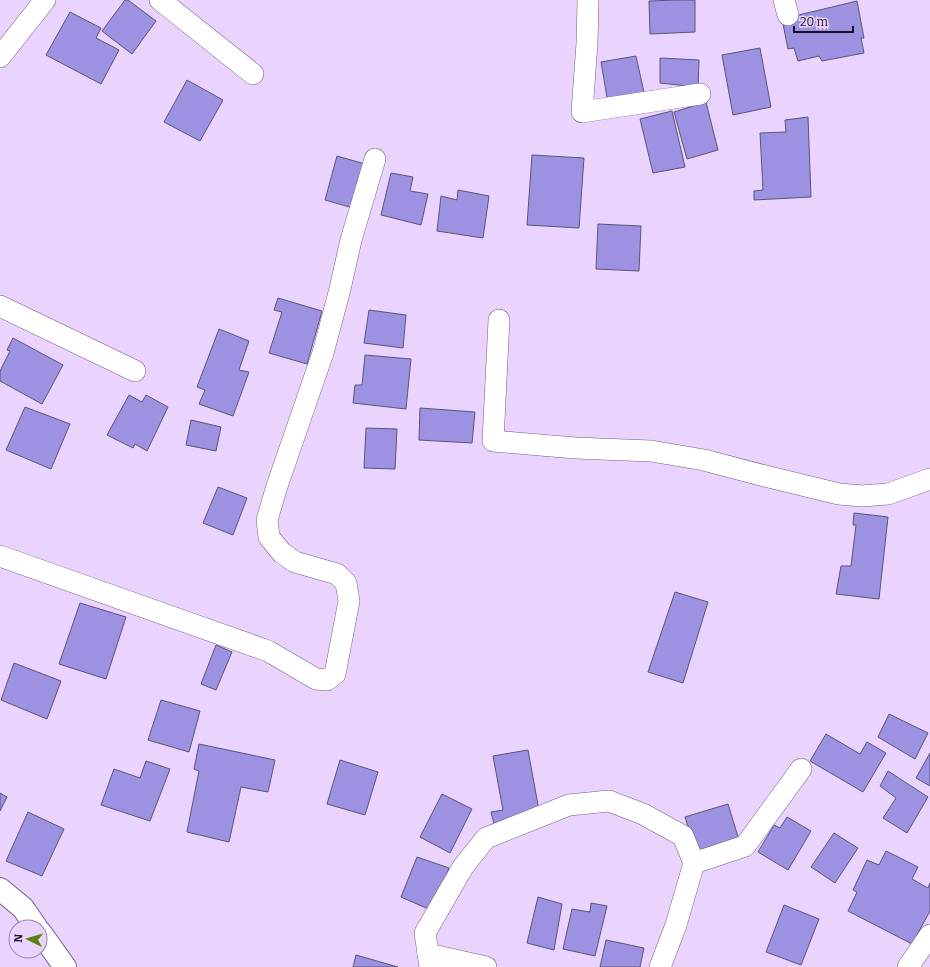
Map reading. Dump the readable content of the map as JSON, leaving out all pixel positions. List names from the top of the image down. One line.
{"scale_bar":"20 m","north":"left"}
